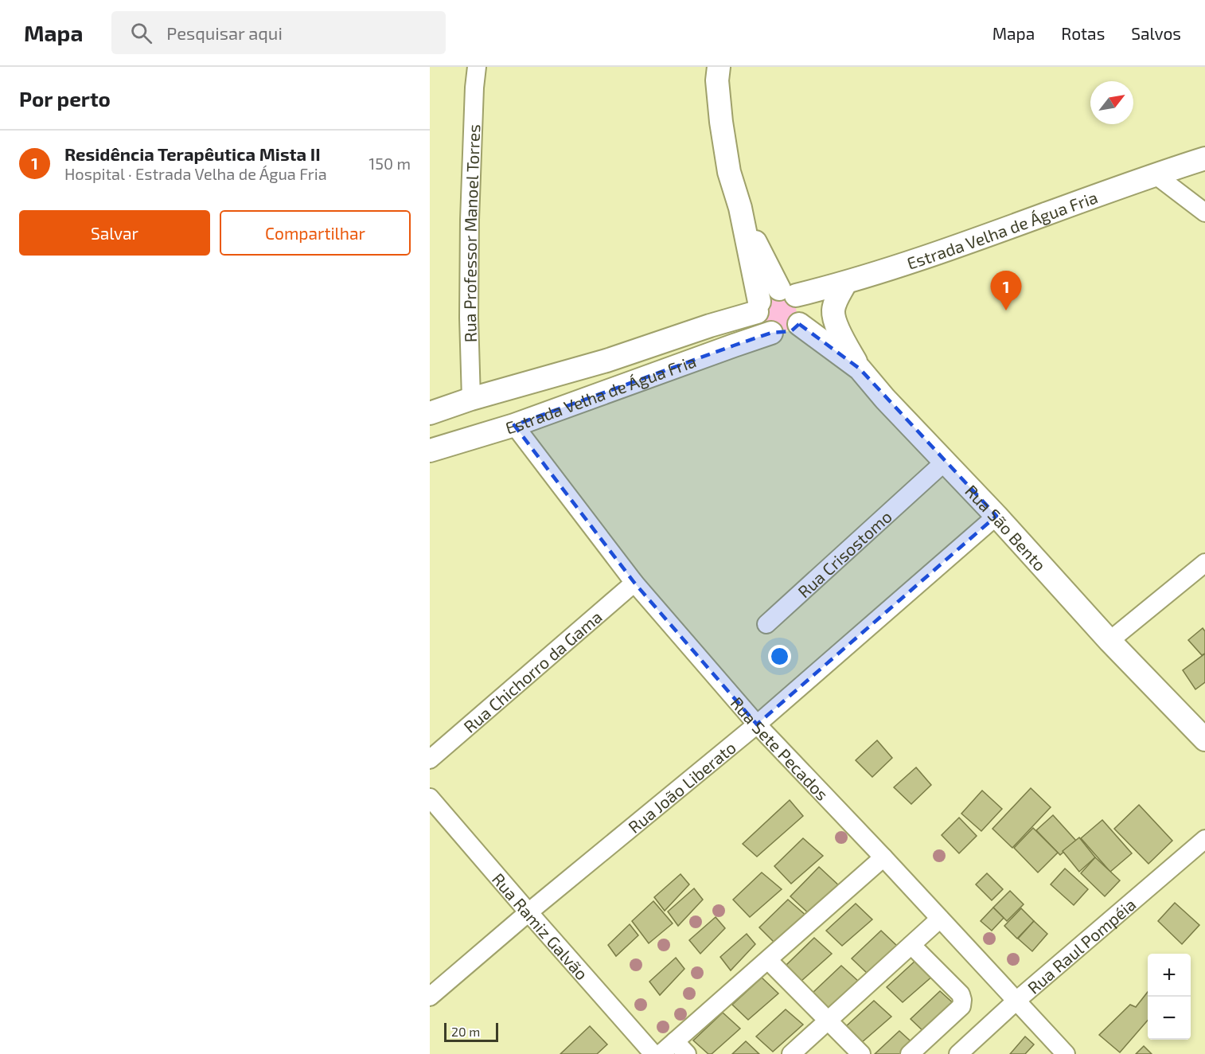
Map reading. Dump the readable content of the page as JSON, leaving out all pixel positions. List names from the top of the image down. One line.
{"streets":{"main road":["Estrada Velha de Água Fria","Rua São Bento"],"street":["Rua Professor Manoel Torres","Rua Crisostomo","Rua Chichorro da Gama","Rua Sete Pecados","Rua João Liberato","Rua Ramiz Galvão","Rua Raul Pompéia"]},"crossings":[["Estrada Velha de Água Fria","Rua Professor Manoel Torres"],["Estrada Velha de Água Fria","Rua São Bento"],["Estrada Velha de Água Fria","Rua Sete Pecados"],["Rua São Bento","Rua Crisostomo"],["Rua São Bento","Rua João Liberato"],["Rua Chichorro da Gama","Rua Sete Pecados"],["Rua Sete Pecados","Rua João Liberato"],["Rua Sete Pecados","Rua Raul Pompéia"],["Rua João Liberato","Rua Ramiz Galvão"]],"scale_bar":"20 m","north":"top right","page":{"header":"Mapa","search":"Pesquisar aqui","nav":["Mapa","Rotas","Salvos"],"heading":"Por perto","list":[{"mark":"1","name":"Residência Terapêutica Mista II","note":"Hospital · Estrada Velha de Água Fria","value":"150 m"}],"buttons":["Salvar","Compartilhar"],"pins":"1","map_buttons":["+","−"],"scale":"20 m"}}
